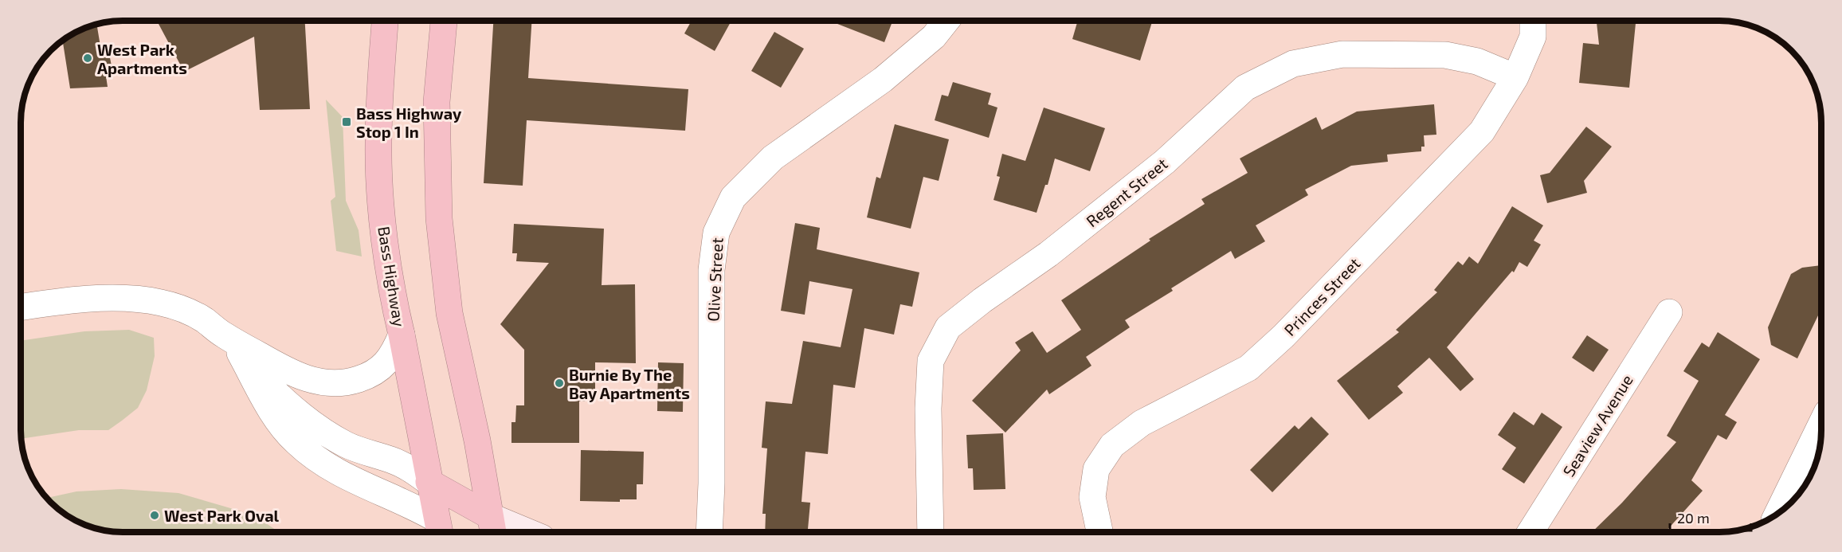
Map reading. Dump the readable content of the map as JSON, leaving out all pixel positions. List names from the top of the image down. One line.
{"streets":{"highway":["Bass Highway"],"street":["Regent Street","Olive Street","Princes Street","Seaview Avenue"]},"crossings":[["Regent Street","Princes Street"]],"places":{"other":["West Park Apartments","Burnie By The Bay Apartments","West Park Oval"],"transit":["Bass Highway Stop 1 In"]},"scale_bar":"20 m"}
